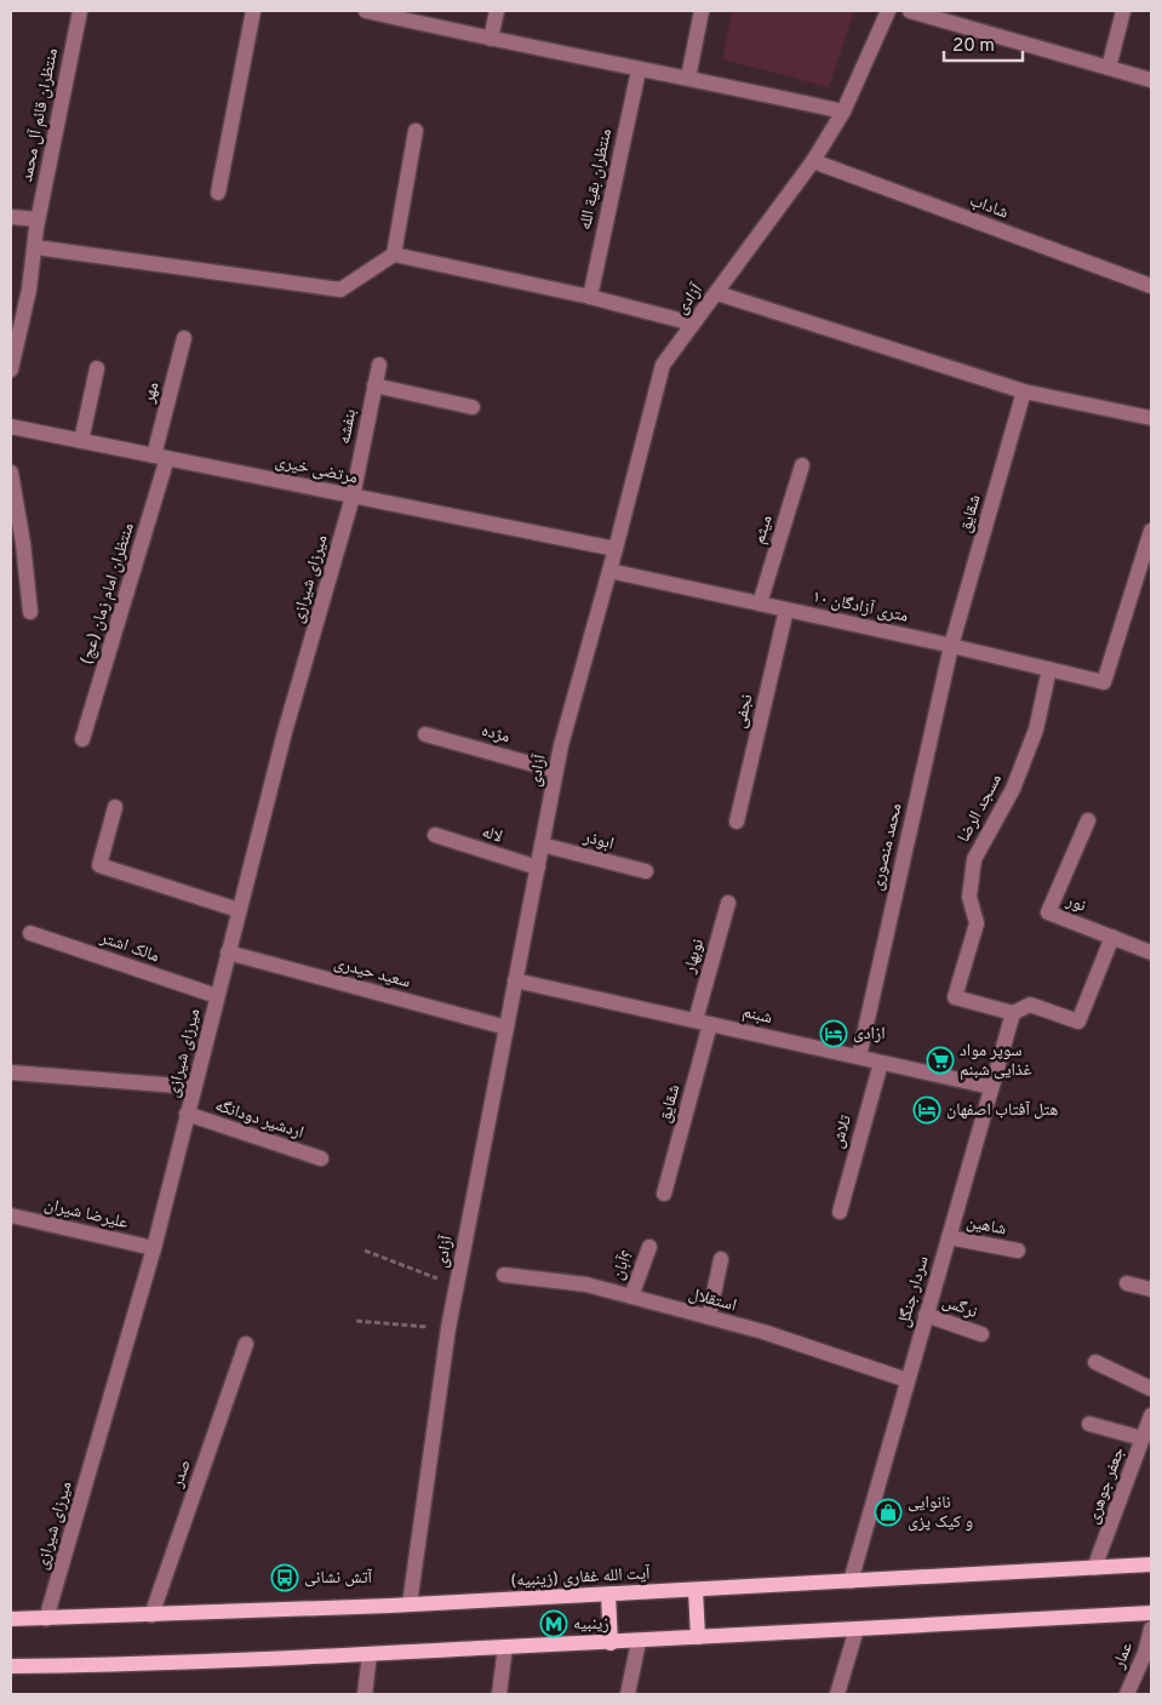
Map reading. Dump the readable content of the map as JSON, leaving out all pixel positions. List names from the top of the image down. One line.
{"streets":{"main road":["آیت الله غفاری (زینبیه)"],"street":["منتظران قائم آل محمد","منتظران بقیة الله","شاداب","آزادی","مهر","بنفشه","مرتضی خیری","شقایق","میثم","میرزای شیرازی","منتظران امام زمان (عج)","۱۰ متری آزادگان","نجفی","مژده","مسجد الرضا","لاله","ابوذر","محمد منصوری","نور","مالک اشتر","نوبهار","سعید حیدری","شبنم","اردشیر دودانگه","تلاش","علیرضا شیران","شاهین","؟آبان","سردار جنگل","استقلال","نرگس","صدر","جعفر جوهری","عمار"]},"crossings":[["شاداب","آزادی"],["آزادی","مرتضی خیری"],["آزادی","۱۰ متری آزادگان"],["آزادی","مژده"],["آزادی","لاله"],["آزادی","ابوذر"],["آزادی","سعید حیدری"],["آزادی","شبنم"],["آزادی","آیت الله غفاری (زینبیه)"],["مهر","مرتضی خیری"],["مهر","منتظران امام زمان (عج)"],["بنفشه","مرتضی خیری"],["بنفشه","میرزای شیرازی"],["مرتضی خیری","میرزای شیرازی"],["مرتضی خیری","منتظران امام زمان (عج)"],["شقایق","۱۰ متری آزادگان"],["شقایق","محمد منصوری"],["شقایق","نوبهار"],["شقایق","شبنم"],["میثم","۱۰ متری آزادگان"],["میرزای شیرازی","مالک اشتر"],["میرزای شیرازی","سعید حیدری"],["میرزای شیرازی","اردشیر دودانگه"],["میرزای شیرازی","علیرضا شیران"],["میرزای شیرازی","آیت الله غفاری (زینبیه)"],["۱۰ متری آزادگان","نجفی"],["۱۰ متری آزادگان","مسجد الرضا"],["۱۰ متری آزادگان","محمد منصوری"],["مسجد الرضا","نور"],["مسجد الرضا","سردار جنگل"],["محمد منصوری","شبنم"],["نوبهار","شبنم"],["شبنم","تلاش"],["شبنم","سردار جنگل"],["شاهین","سردار جنگل"],["؟آبان","استقلال"],["سردار جنگل","استقلال"],["سردار جنگل","نرگس"],["سردار جنگل","آیت الله غفاری (زینبیه)"],["صدر","آیت الله غفاری (زینبیه)"],["جعفر جوهری","آیت الله غفاری (زینبیه)"]],"places":{"hotel":["ازادی","هتل آفتاب اصفهان"],"supermarket":["سوپر مواد غذایی شبنم"],"shop":["نانوایی و کیک پزی"],"bus stop":["آتش نشانی"],"metro station":["زینبیه"]},"scale_bar":"20 m"}
